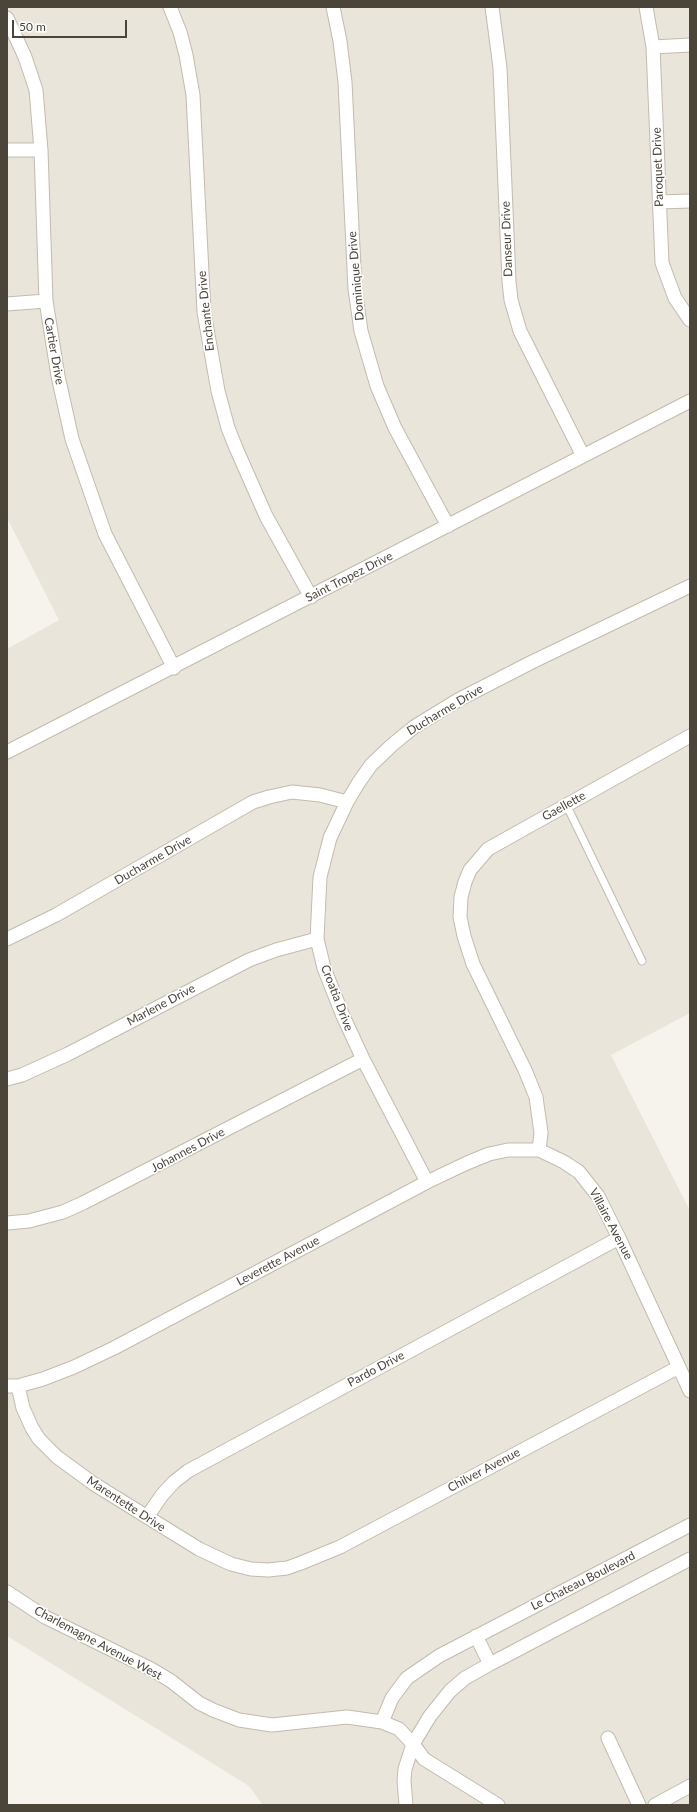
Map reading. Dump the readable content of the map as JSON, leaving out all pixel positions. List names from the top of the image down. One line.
{"streets":{"street":["Paroquet Drive","Danseur Drive","Dominique Drive","Enchante Drive","Cartier Drive","Saint Tropez Drive","Ducharme Drive","Gaellette","Croatia Drive","Marlene Drive","Johannes Drive","Villaire Avenue","Leverette Avenue","Pardo Drive","Chilver Avenue","Marentette Drive","Le Chateau Boulevard","Charlemagne Avenue West"]},"crossings":[["Danseur Drive","Saint Tropez Drive"],["Dominique Drive","Saint Tropez Drive"],["Enchante Drive","Saint Tropez Drive"],["Cartier Drive","Saint Tropez Drive"],["Ducharme Drive","Croatia Drive"],["Gaellette","Villaire Avenue"],["Gaellette","Leverette Avenue"],["Croatia Drive","Marlene Drive"],["Croatia Drive","Johannes Drive"],["Croatia Drive","Leverette Avenue"],["Villaire Avenue","Leverette Avenue"],["Villaire Avenue","Pardo Drive"],["Villaire Avenue","Chilver Avenue"],["Leverette Avenue","Marentette Drive"],["Pardo Drive","Marentette Drive"],["Chilver Avenue","Marentette Drive"],["Le Chateau Boulevard","Charlemagne Avenue West"]],"scale_bar":"50 m"}
